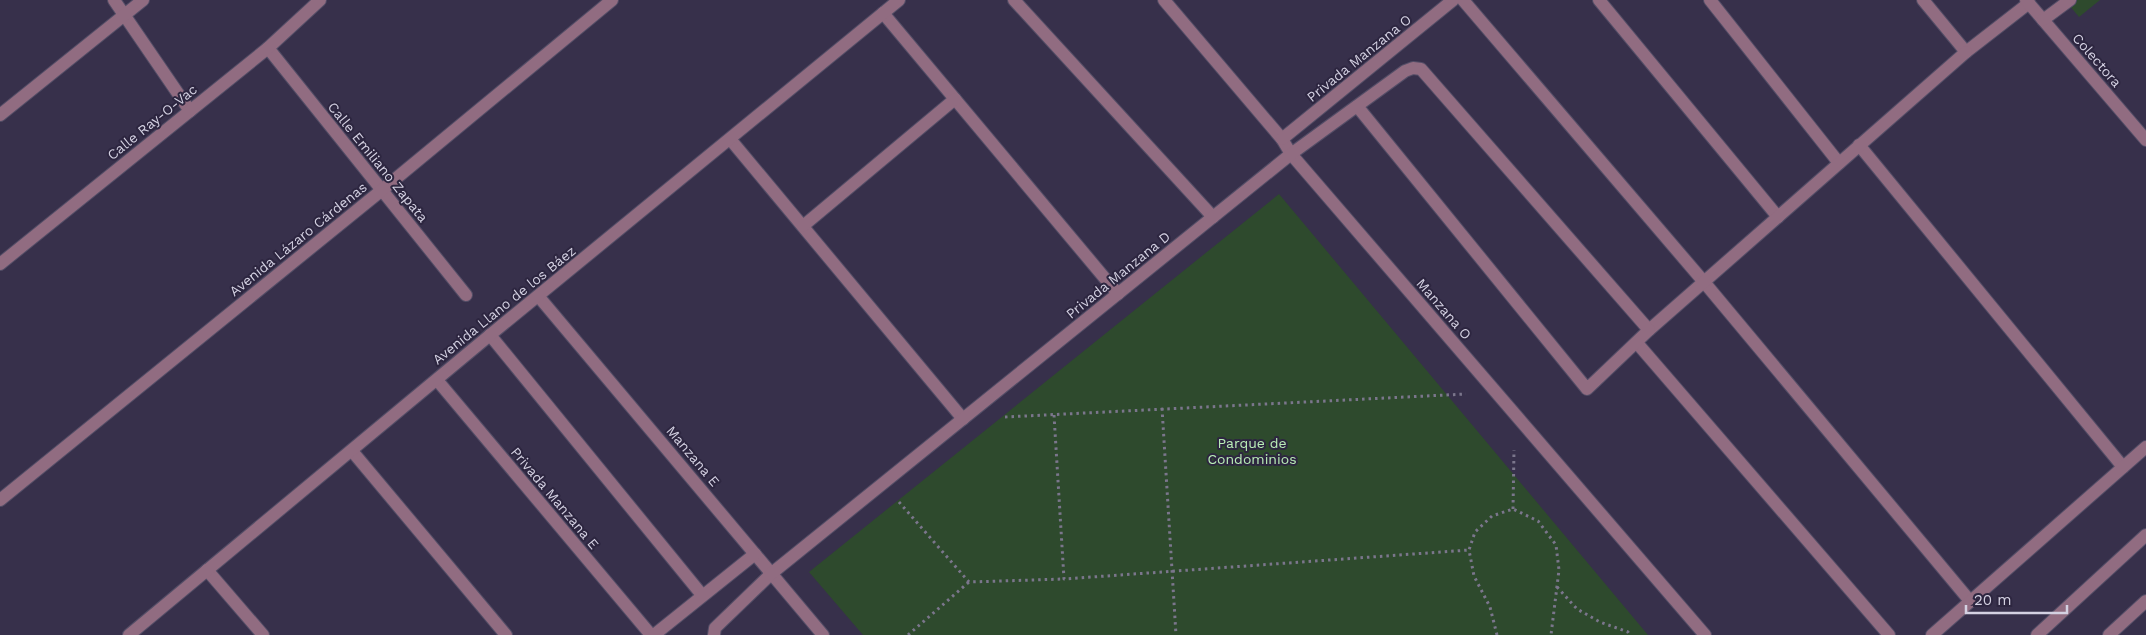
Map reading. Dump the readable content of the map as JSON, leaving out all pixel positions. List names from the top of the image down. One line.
{"streets":{"street":["Privada Manzana O","Colectora","Calle Ray-O-Vac","Calle Emiliano Zapata","Avenida Lázaro Cárdenas","Privada Manzana D","Avenida Llano de los Báez","Manzana O","Manzana E","Privada Manzana E"]},"crossings":[["Privada Manzana O","Manzana O"],["Calle Ray-O-Vac","Calle Emiliano Zapata"],["Calle Emiliano Zapata","Avenida Lázaro Cárdenas"],["Privada Manzana D","Manzana O"],["Privada Manzana D","Manzana E"],["Avenida Llano de los Báez","Manzana E"],["Avenida Llano de los Báez","Privada Manzana E"]],"parks":["Parque de Condominios"],"scale_bar":"20 m"}
